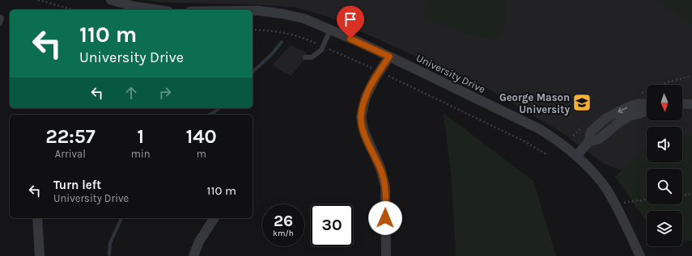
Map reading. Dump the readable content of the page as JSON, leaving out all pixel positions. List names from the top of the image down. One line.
{"streets":{"street":["University Drive"]},"places":{"school or university":["George Mason University"]},"north":"bottom","page":{"turn":["110 m","University Drive"],"eta":["22:57","Arrival","1","min","140","m"],"list":[{"name":"Turn left","note":"University Drive","value":"110 m"}],"speed":"26 km/h","limit":"30"}}
